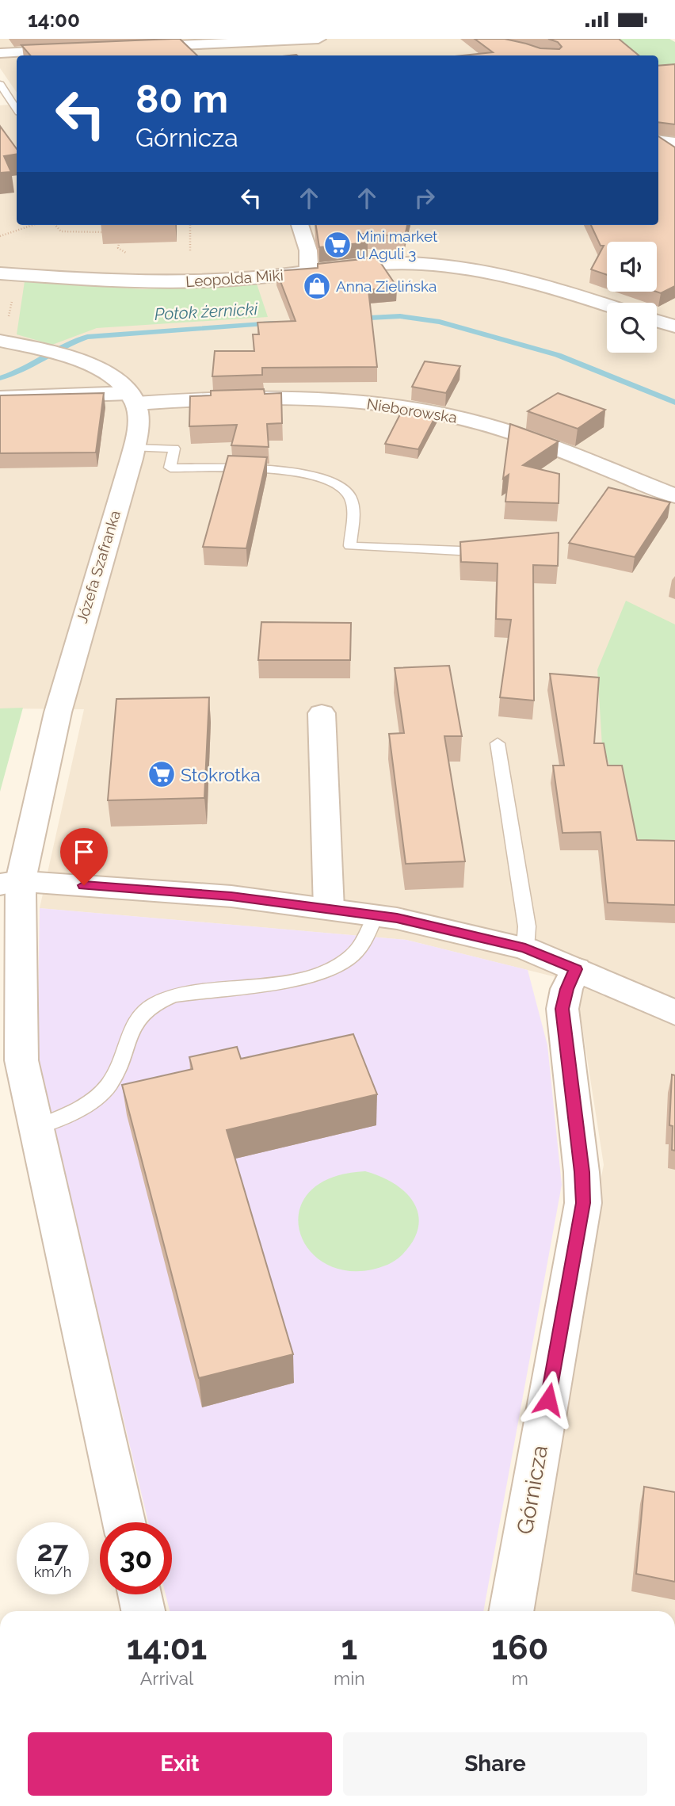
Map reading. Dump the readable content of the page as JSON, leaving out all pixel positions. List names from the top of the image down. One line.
{"streets":{"street":["Leopolda Miki","Nieborowska","Józefa Szafranka","Górnicza"]},"crossings":[["Nieborowska","Józefa Szafranka"]],"water":["Potok żernicki"],"places":{"supermarket":["Mini market u Aguli 3","Stokrotka"],"shop":["Anna Zielińska"]},"page":{"status":"14:00","turn":["80 m","Górnicza"],"speed":"27 km/h","limit":"30","eta":["14:01","Arrival","1","min","160","m"],"buttons":["Exit","Share"]}}
